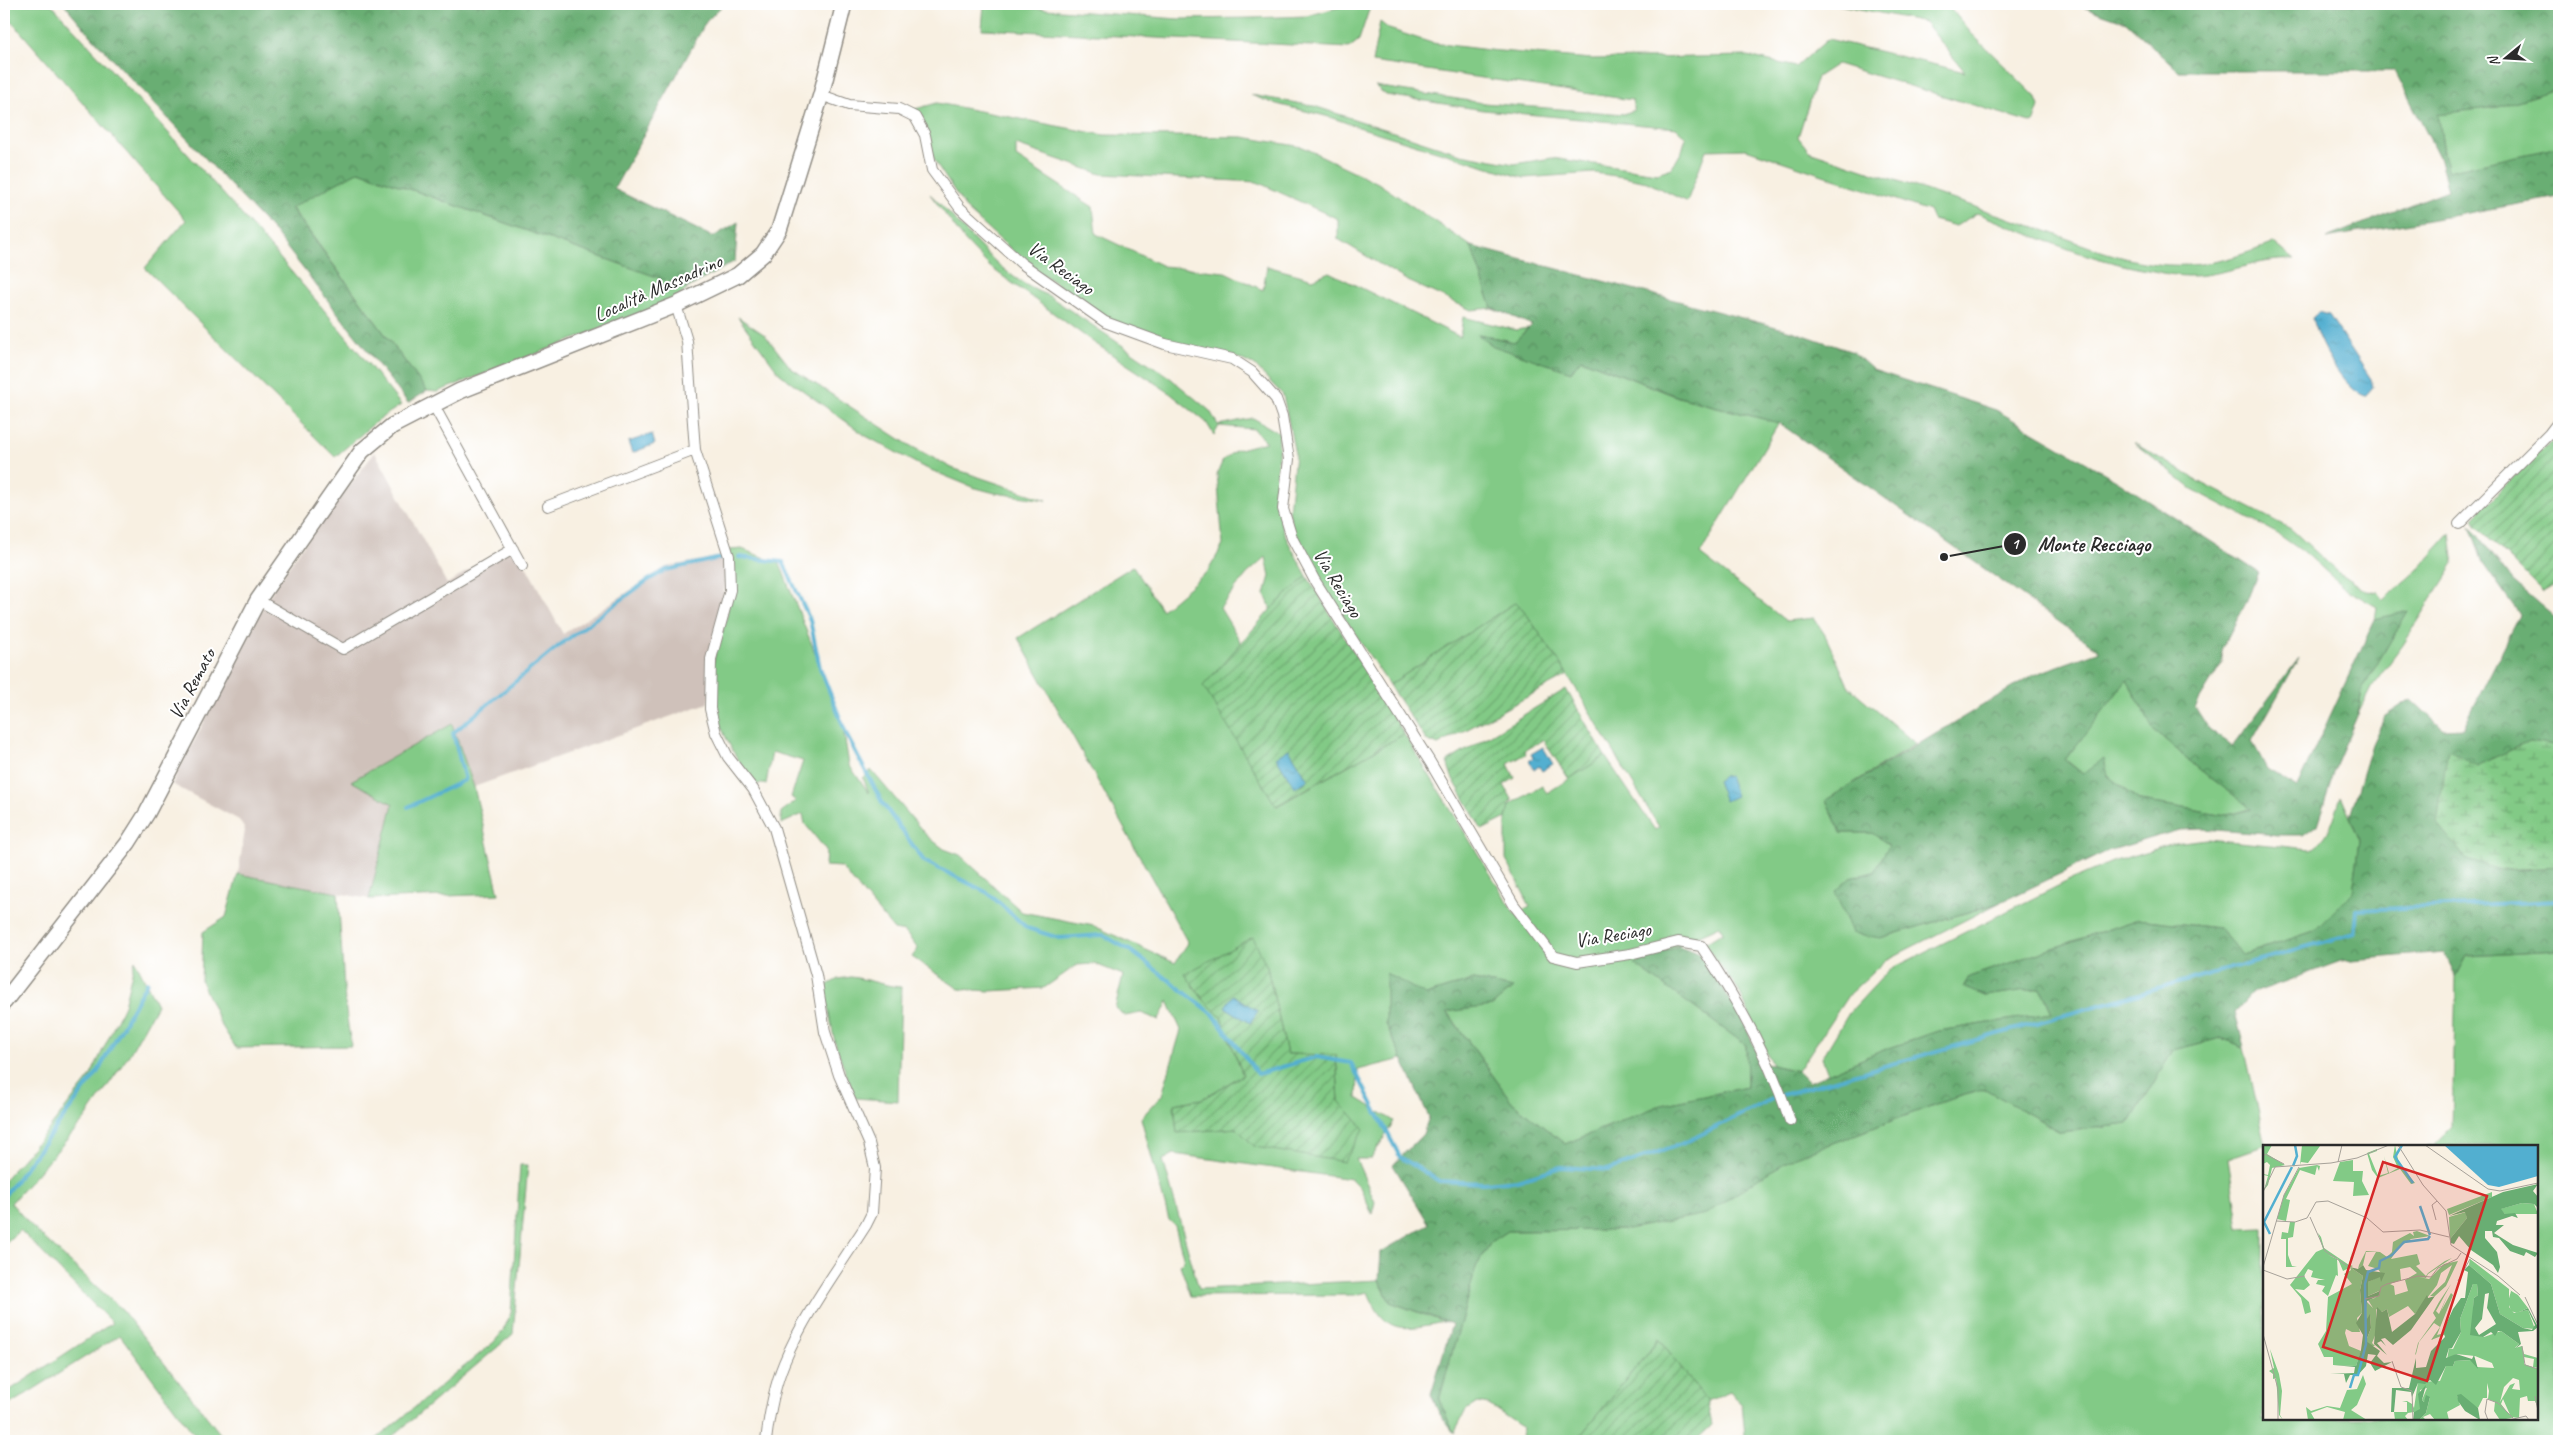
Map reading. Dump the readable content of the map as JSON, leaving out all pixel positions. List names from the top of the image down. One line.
{"streets":{"main road":["Località Massadrino","Via Remato"],"street":["Via Reciago"]},"crossings":[["Via Reciago","Località Massadrino"],["Località Massadrino","Via Remato"]],"places":["Monte Recciago"],"north":"left"}
